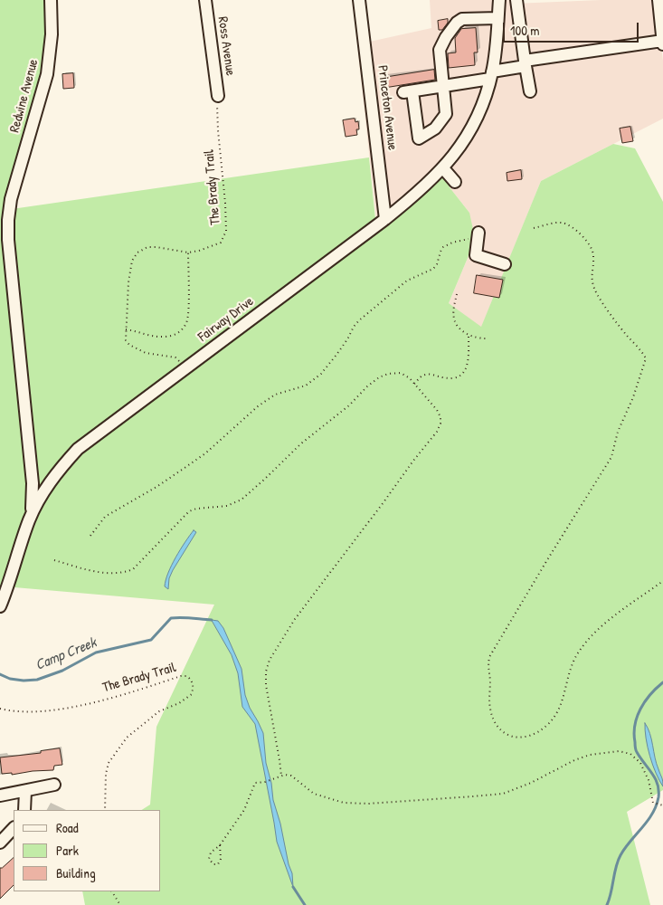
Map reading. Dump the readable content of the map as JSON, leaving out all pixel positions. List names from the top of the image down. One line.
{"streets":{"street":["Ross Avenue","Redwine Avenue","Princeton Avenue","Fairway Drive"],"path":["The Brady Trail"]},"crossings":[["Ross Avenue","The Brady Trail"],["Redwine Avenue","Fairway Drive"],["Princeton Avenue","Fairway Drive"],["The Brady Trail","Fairway Drive"]],"water":["Camp Creek"],"legend":["Road","Park","Building"],"scale_bar":"100 m"}
